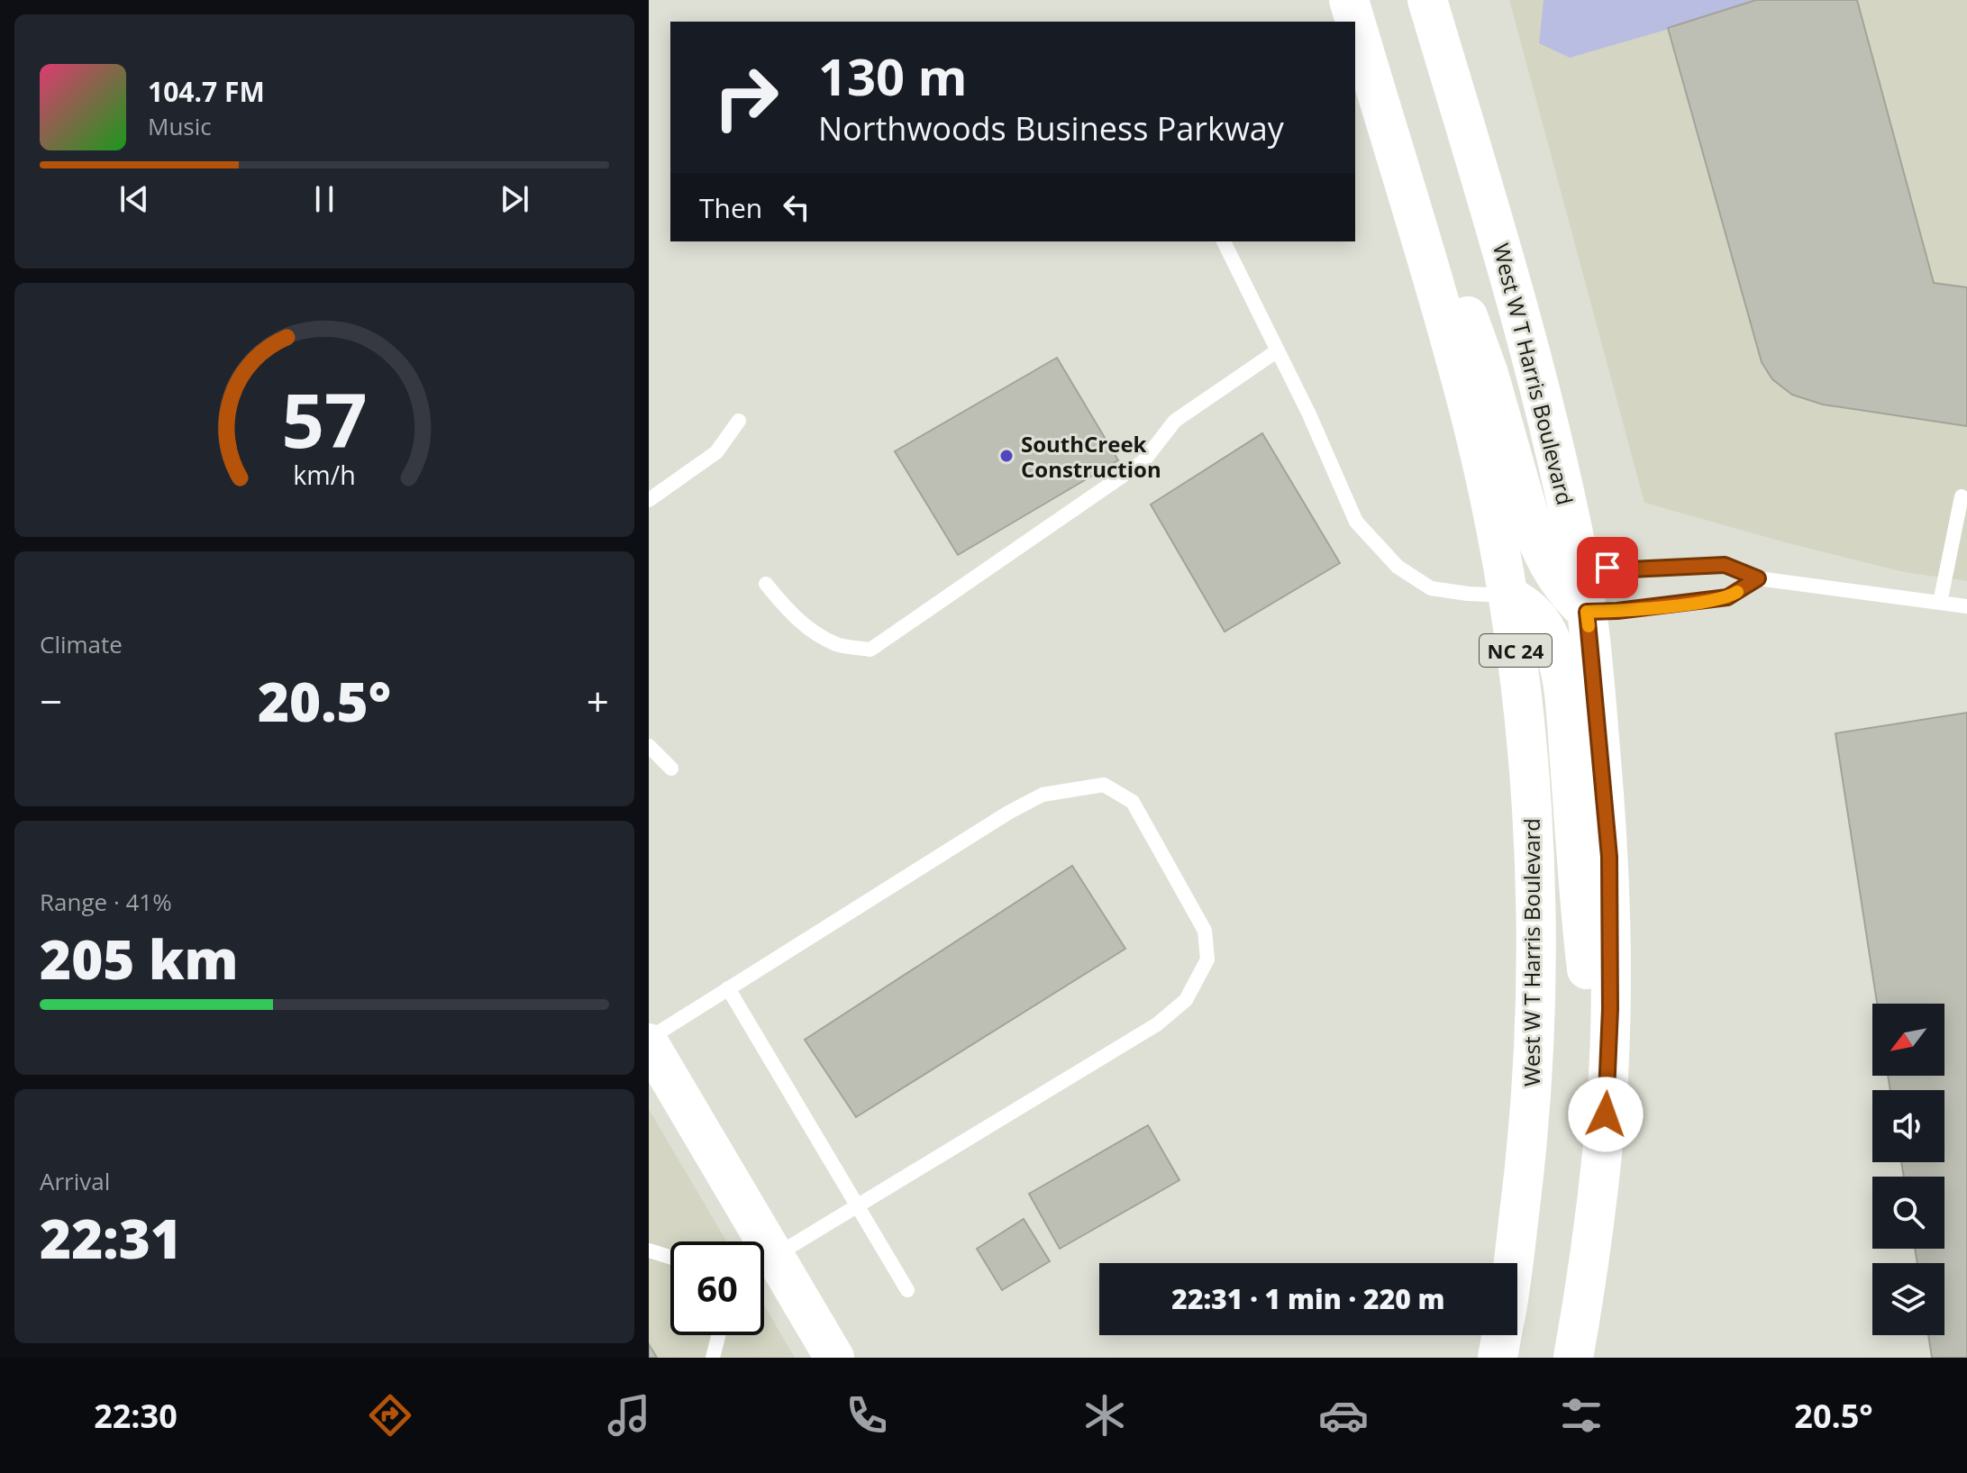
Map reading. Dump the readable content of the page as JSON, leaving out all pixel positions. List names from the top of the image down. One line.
{"streets":{"main road":["West W T Harris Boulevard","NC 24"]},"places":["SouthCreek Construction"],"north":"bottom left","page":{"turn":["130 m","Northwoods Business Parkway"],"song":["104.7 FM","Music"],"then":"Then","tile":["Climate",["Range · 41%","205 km"],["Arrival","22:31"]],"heat":["−","20.5°","+"],"limit":"60","trip":"22:31 · 1 min · 220 m","tabs":["22:30","20.5°"],"gauge":["57","km/h"]}}
